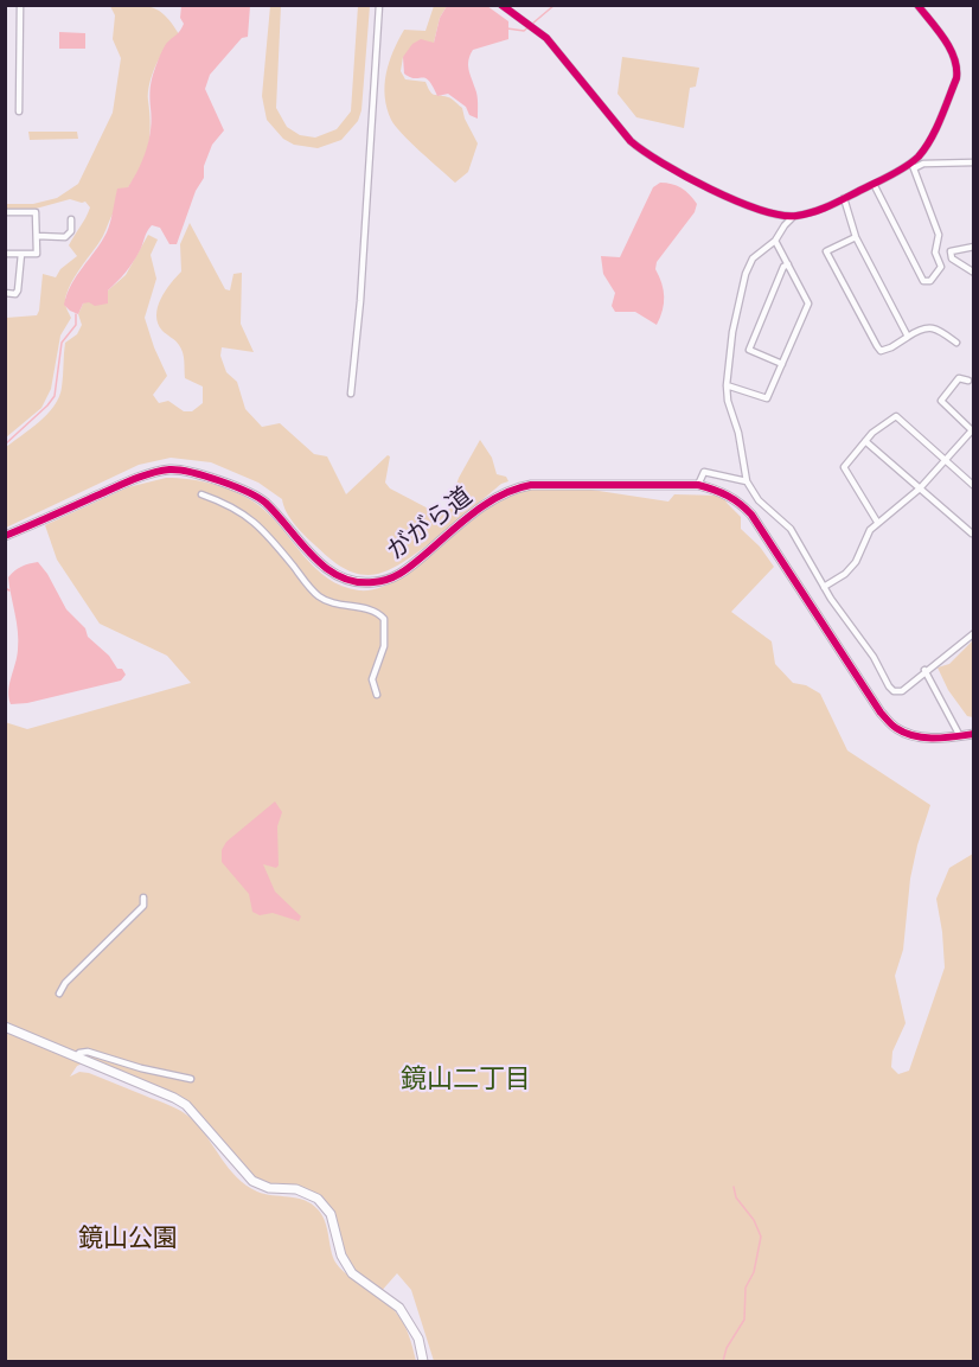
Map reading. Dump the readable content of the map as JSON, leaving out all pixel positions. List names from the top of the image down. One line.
{"streets":{"street":["ががら道"]},"districts":["鏡山二丁目"],"parks":["鏡山公園"]}
